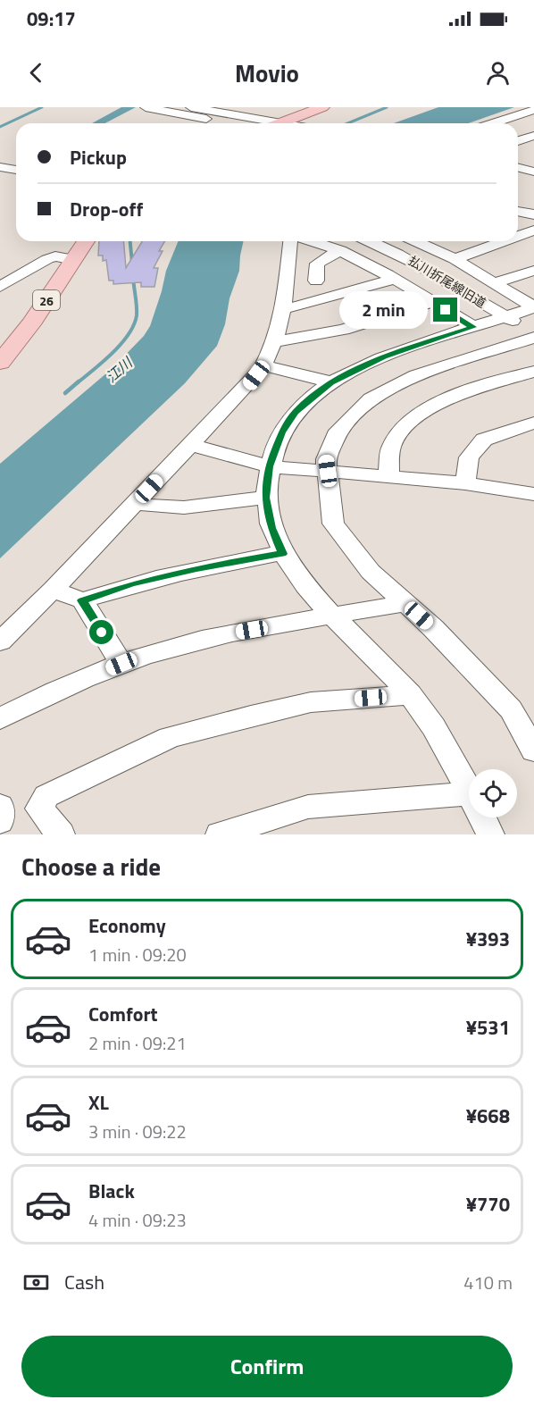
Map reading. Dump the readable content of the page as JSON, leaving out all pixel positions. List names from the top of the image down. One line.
{"streets":{"main road":["26"],"street":["払川折尾線旧道"]},"water":["江川"],"page":{"status":"09:17","header":"Movio","banner":["Pickup","Drop-off"],"bubble":"2 min","heading":"Choose a ride","list":[{"name":"Economy","note":"1 min · 09:20","value":"¥393"},{"name":"Comfort","note":"2 min · 09:21","value":"¥531"},{"name":"XL","note":"3 min · 09:22","value":"¥668"},{"name":"Black","note":"4 min · 09:23","value":"¥770"}],"pay":["Cash","410 m"],"buttons":"Confirm"}}
